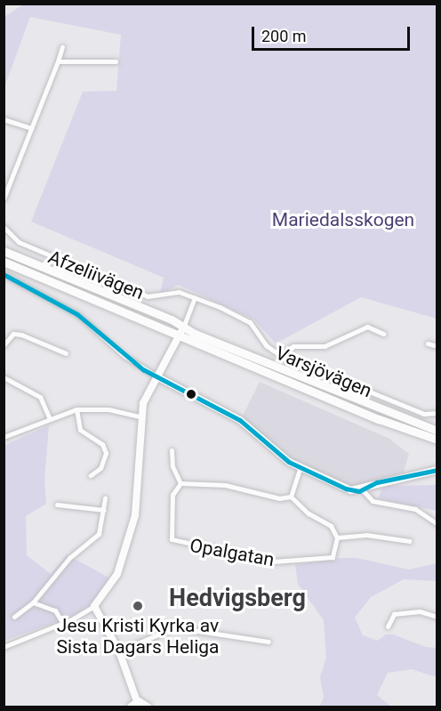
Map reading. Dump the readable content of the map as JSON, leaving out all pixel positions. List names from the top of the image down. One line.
{"streets":{"street":["Afzeliivägen","Varsjövägen","Opalgatan"]},"crossings":[["Afzeliivägen","Varsjövägen"]],"districts":["Hedvigsberg"],"parks":["Mariedalsskogen"],"places":["Jesu Kristi Kyrka av Sista Dagars Heliga"],"scale_bar":"200 m"}
